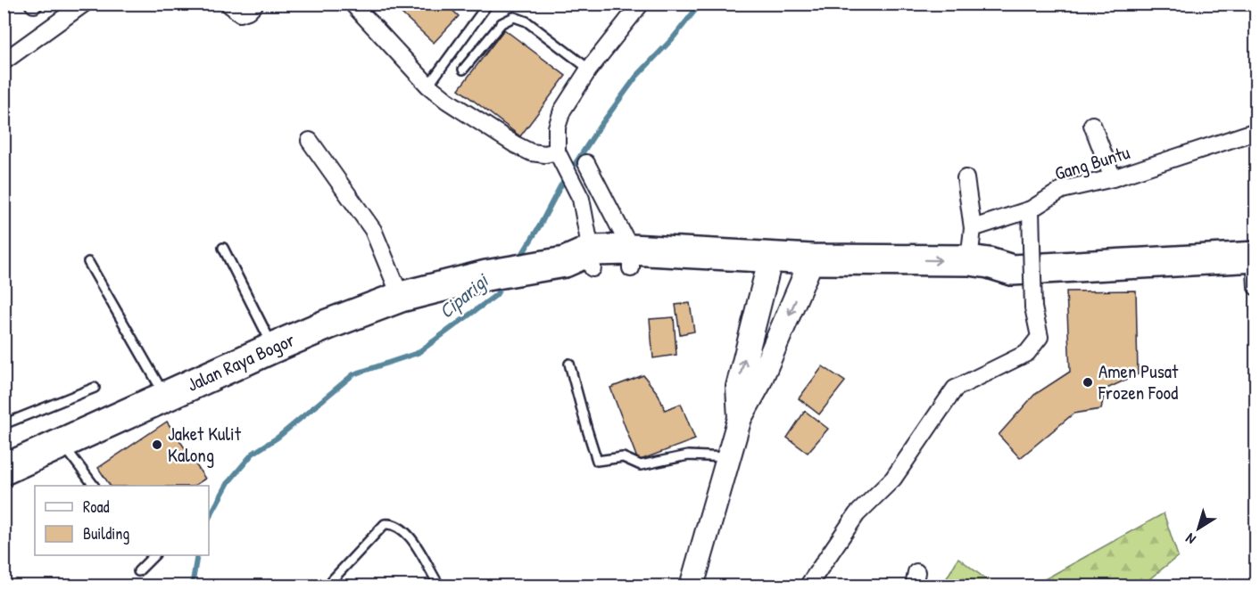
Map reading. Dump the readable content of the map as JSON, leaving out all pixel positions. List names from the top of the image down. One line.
{"streets":{"highway":["Jalan Raya Bogor"],"street":["Gang Buntu"]},"water":["Ciparigi"],"places":["Amen Pusat Frozen Food","Jaket Kulit Kalong"],"legend":["Road","Building"],"north":"bottom left"}
